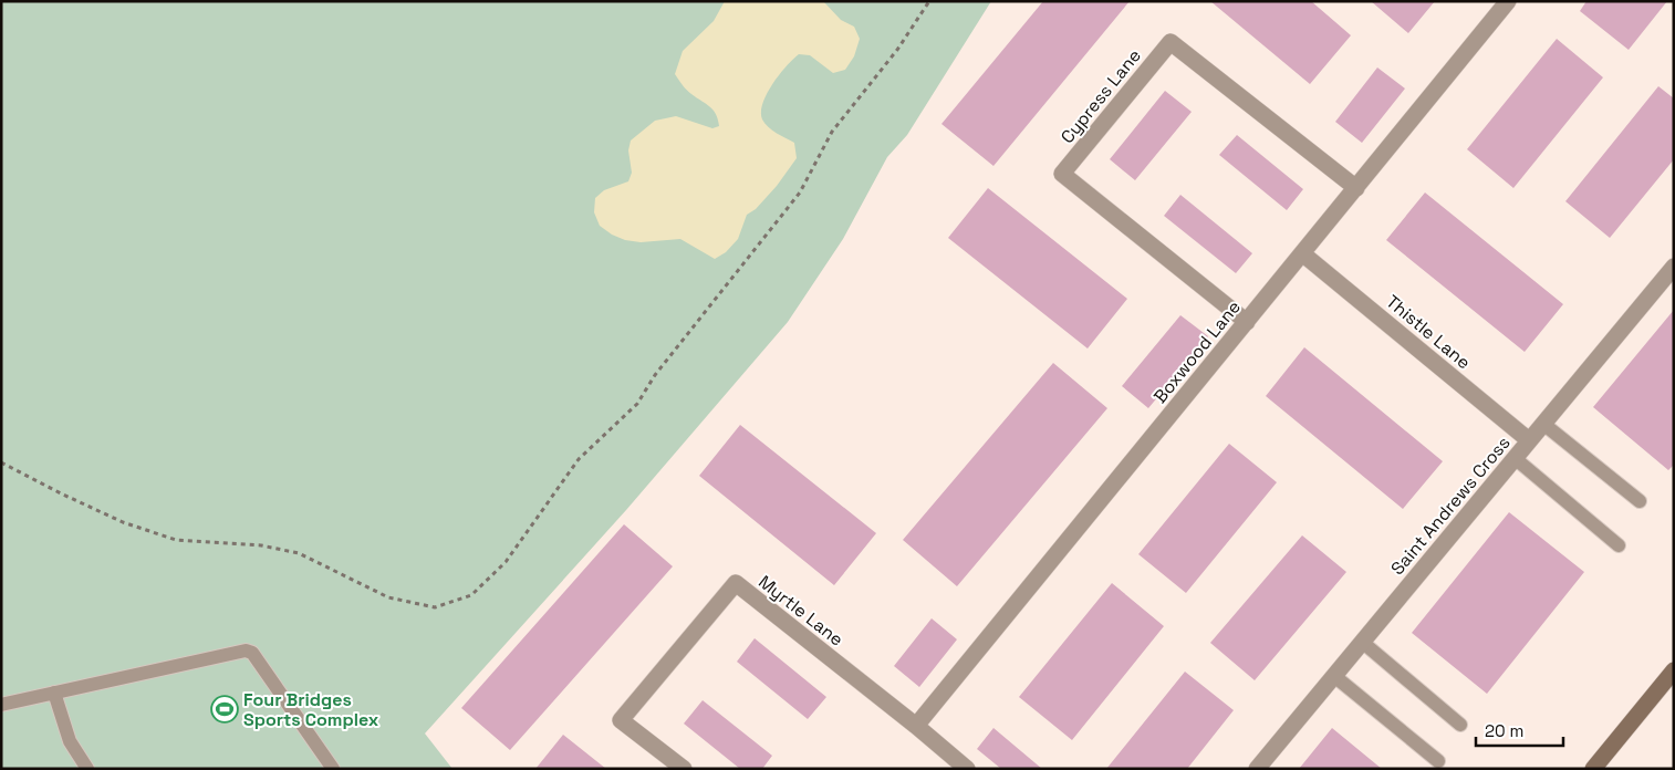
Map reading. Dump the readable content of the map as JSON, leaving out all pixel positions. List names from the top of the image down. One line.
{"streets":{"street":["Cypress Lane","Thistle Lane","Boxwood Lane","Saint Andrews Cross","Myrtle Lane"]},"crossings":[["Cypress Lane","Boxwood Lane"],["Thistle Lane","Boxwood Lane"],["Thistle Lane","Saint Andrews Cross"],["Boxwood Lane","Myrtle Lane"]],"places":{"sports":["Four Bridges Sports Complex"]},"scale_bar":"20 m"}
